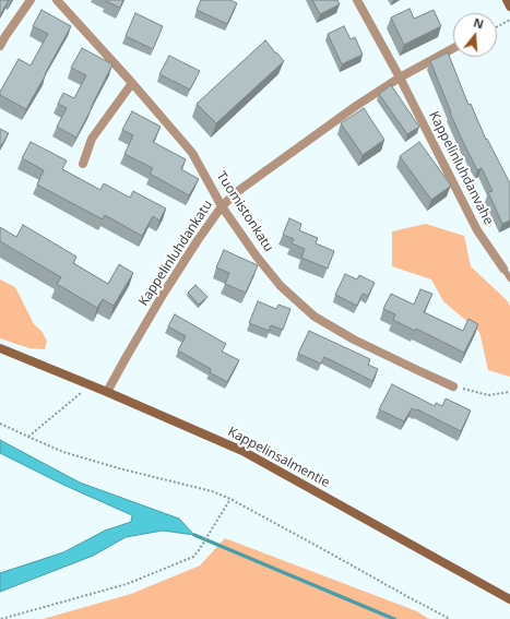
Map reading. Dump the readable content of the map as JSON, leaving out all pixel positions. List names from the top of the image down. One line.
{"streets":{"street":["Kappelinluhdanvahe","Tuomistonkatu","Kappelinluhdankatu","Kappelinsalmentie"]},"crossings":[["Kappelinluhdanvahe","Kappelinluhdankatu"],["Tuomistonkatu","Kappelinluhdankatu"],["Kappelinluhdankatu","Kappelinsalmentie"]],"north":"top"}
